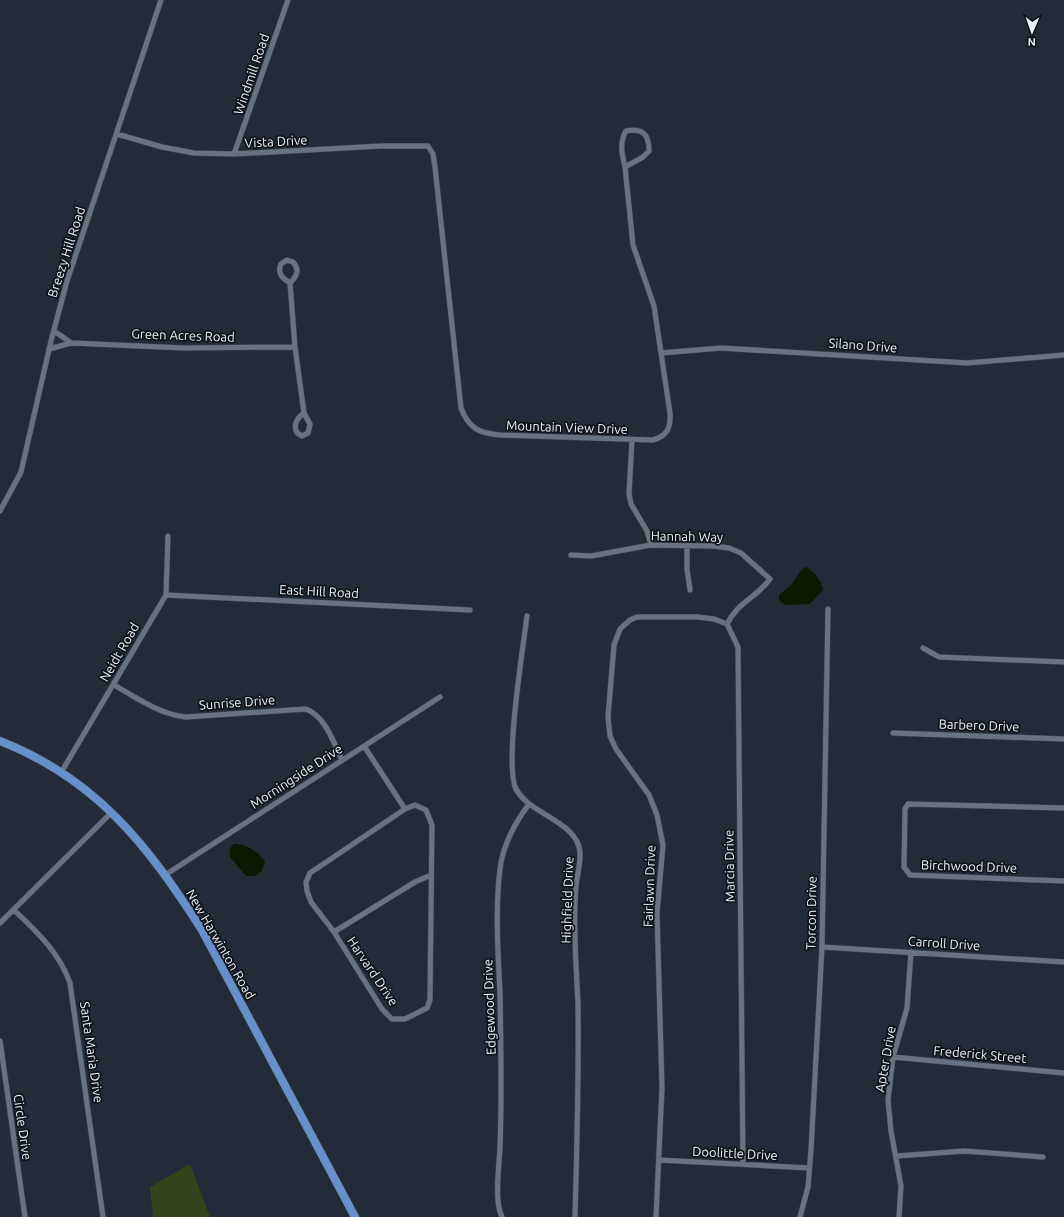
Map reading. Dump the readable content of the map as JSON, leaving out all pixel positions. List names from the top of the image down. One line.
{"streets":{"main road":["New Harwinton Road"],"street":["Windmill Road","Vista Drive","Breezy Hill Road","Green Acres Road","Silano Drive","Mountain View Drive","Hannah Way","East Hill Road","Neidt Road","Sunrise Drive","Barbero Drive","Morningside Drive","Marcia Drive","Birchwood Drive","Fairlawn Drive","Highfield Drive","Torcon Drive","Carroll Drive","Harvard Drive","Edgewood Drive","Santa Maria Drive","Frederick Street","Apter Drive","Circle Drive","Doolittle Drive"]},"crossings":[["Windmill Road","Vista Drive"],["Vista Drive","Breezy Hill Road"],["Vista Drive","Mountain View Drive"],["Breezy Hill Road","Green Acres Road"],["Silano Drive","Mountain View Drive"],["Hannah Way","Marcia Drive"],["Hannah Way","Fairlawn Drive"],["East Hill Road","Neidt Road"],["Neidt Road","Sunrise Drive"],["Neidt Road","New Harwinton Road"],["Sunrise Drive","Morningside Drive"],["Morningside Drive","New Harwinton Road"],["Marcia Drive","Fairlawn Drive"],["Marcia Drive","Doolittle Drive"],["Fairlawn Drive","Doolittle Drive"],["Highfield Drive","Edgewood Drive"],["Torcon Drive","Carroll Drive"],["Torcon Drive","Doolittle Drive"],["Carroll Drive","Apter Drive"],["Frederick Street","Apter Drive"]],"north":"bottom"}
